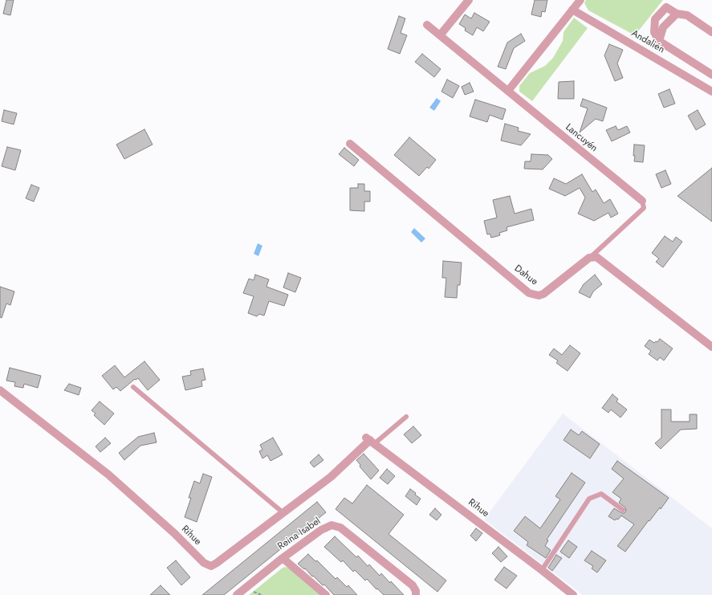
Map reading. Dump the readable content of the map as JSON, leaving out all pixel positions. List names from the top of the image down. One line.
{"streets":{"street":["Andalién","Lancuyén","Dahue","Rihue","Reina Isabel"]}}
